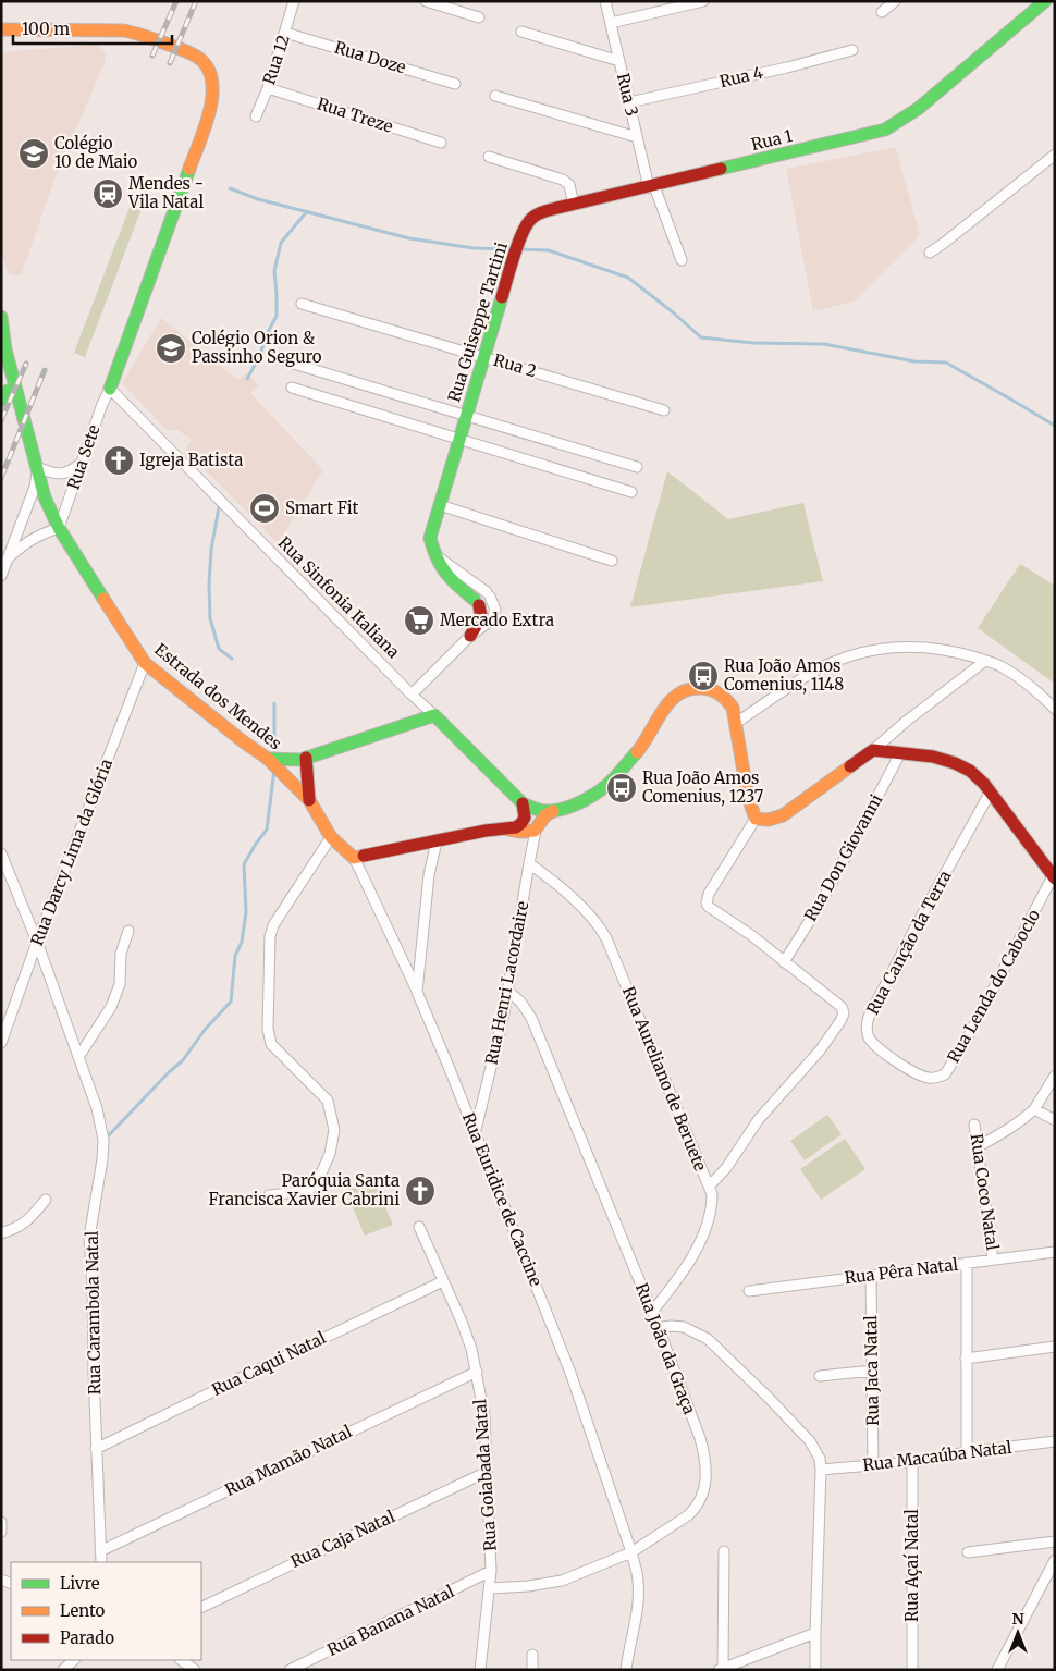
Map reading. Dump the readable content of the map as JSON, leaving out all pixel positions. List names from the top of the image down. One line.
{"streets":{"street":["Rua Doze","Rua 12","Rua 4","Rua 3","Rua Treze","Rua 1","Rua Guiseppe Tartini","Rua 2","Rua Sete","Rua Sinfonia Italiana","Estrada dos Mendes","Rua Darcy Lima da Glória","Rua Don Giovanni","Rua Canção da Terra","Rua Henri Lacordaire","Rua Lenda do Caboclo","Rua Aureliano de Beruete","Rua Coco Natal","Rua Euridice de Caccine","Rua Pêra Natal","Rua Carambola Natal","Rua João da Graça","Rua Caqui Natal","Rua Jaca Natal","Rua Macaúba Natal","Rua Mamão Natal","Rua Goiabada Natal","Rua Caja Natal","Rua Açaí Natal","Rua Banana Natal"]},"crossings":[["Rua Doze","Rua 12"],["Rua 12","Rua Treze"],["Rua 4","Rua 3"],["Rua 3","Rua 1"],["Rua 3","Rua Guiseppe Tartini"],["Rua 1","Rua Guiseppe Tartini"],["Rua Guiseppe Tartini","Rua 2"],["Rua Guiseppe Tartini","Rua Sinfonia Italiana"],["Rua Sete","Rua Sinfonia Italiana"],["Rua Sete","Estrada dos Mendes"],["Estrada dos Mendes","Rua Darcy Lima da Glória"],["Estrada dos Mendes","Rua Euridice de Caccine"],["Rua Darcy Lima da Glória","Rua Carambola Natal"],["Rua Canção da Terra","Rua Lenda do Caboclo"],["Rua Henri Lacordaire","Rua Aureliano de Beruete"],["Rua Henri Lacordaire","Rua Euridice de Caccine"],["Rua Henri Lacordaire","Rua João da Graça"],["Rua Aureliano de Beruete","Rua João da Graça"],["Rua Coco Natal","Rua Pêra Natal"],["Rua Euridice de Caccine","Rua João da Graça"],["Rua Pêra Natal","Rua Jaca Natal"],["Rua Carambola Natal","Rua Caqui Natal"],["Rua Carambola Natal","Rua Mamão Natal"],["Rua João da Graça","Rua Goiabada Natal"],["Rua Caqui Natal","Rua Goiabada Natal"],["Rua Jaca Natal","Rua Macaúba Natal"],["Rua Macaúba Natal","Rua Açaí Natal"],["Rua Mamão Natal","Rua Goiabada Natal"],["Rua Goiabada Natal","Rua Caja Natal"],["Rua Goiabada Natal","Rua Banana Natal"]],"places":{"school or university":["Colégio 10 de Maio","Colégio Orion & Passinho Seguro"],"station":["Mendes - Vila Natal"],"church":["Igreja Batista","Paróquia Santa Francisca Xavier Cabrini"],"sports":["Smart Fit"],"supermarket":["Mercado Extra"],"bus stop":["Rua João Amos Comenius, 1148","Rua João Amos Comenius, 1237"]},"legend":["Livre","Lento","Parado"],"scale_bar":"100 m","north":"top"}
